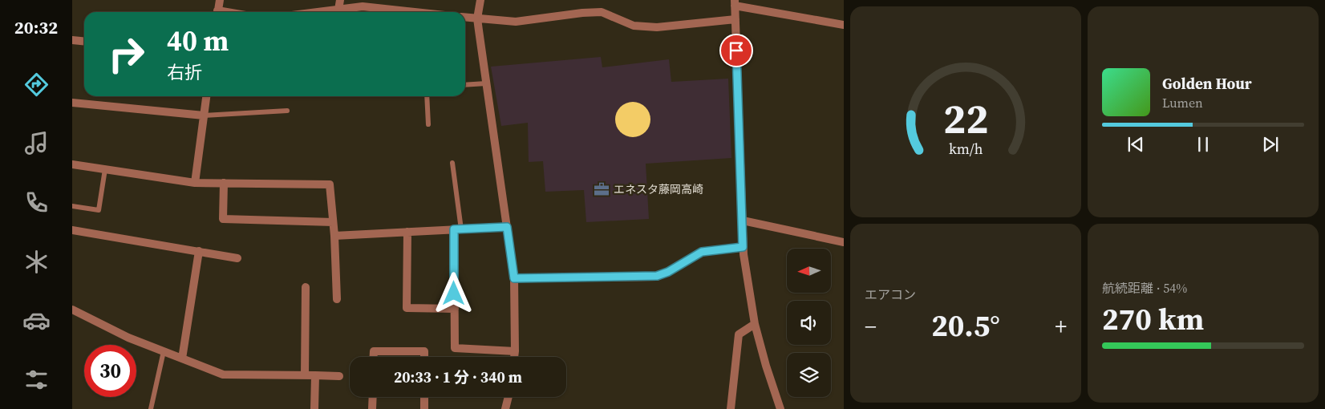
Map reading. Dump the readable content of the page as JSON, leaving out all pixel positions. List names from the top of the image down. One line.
{"places":{"office":["エネスタ藤岡高崎"]},"north":"left","page":{"tabs":"20:32","turn":["40 m","右折"],"song":["Golden Hour","Lumen"],"tile":["エアコン",["航続距離 · 54%","270 km"]],"heat":["−","20.5°","+"],"limit":"30","trip":"20:33 · 1 分 · 340 m","gauge":["22","km/h"]}}
